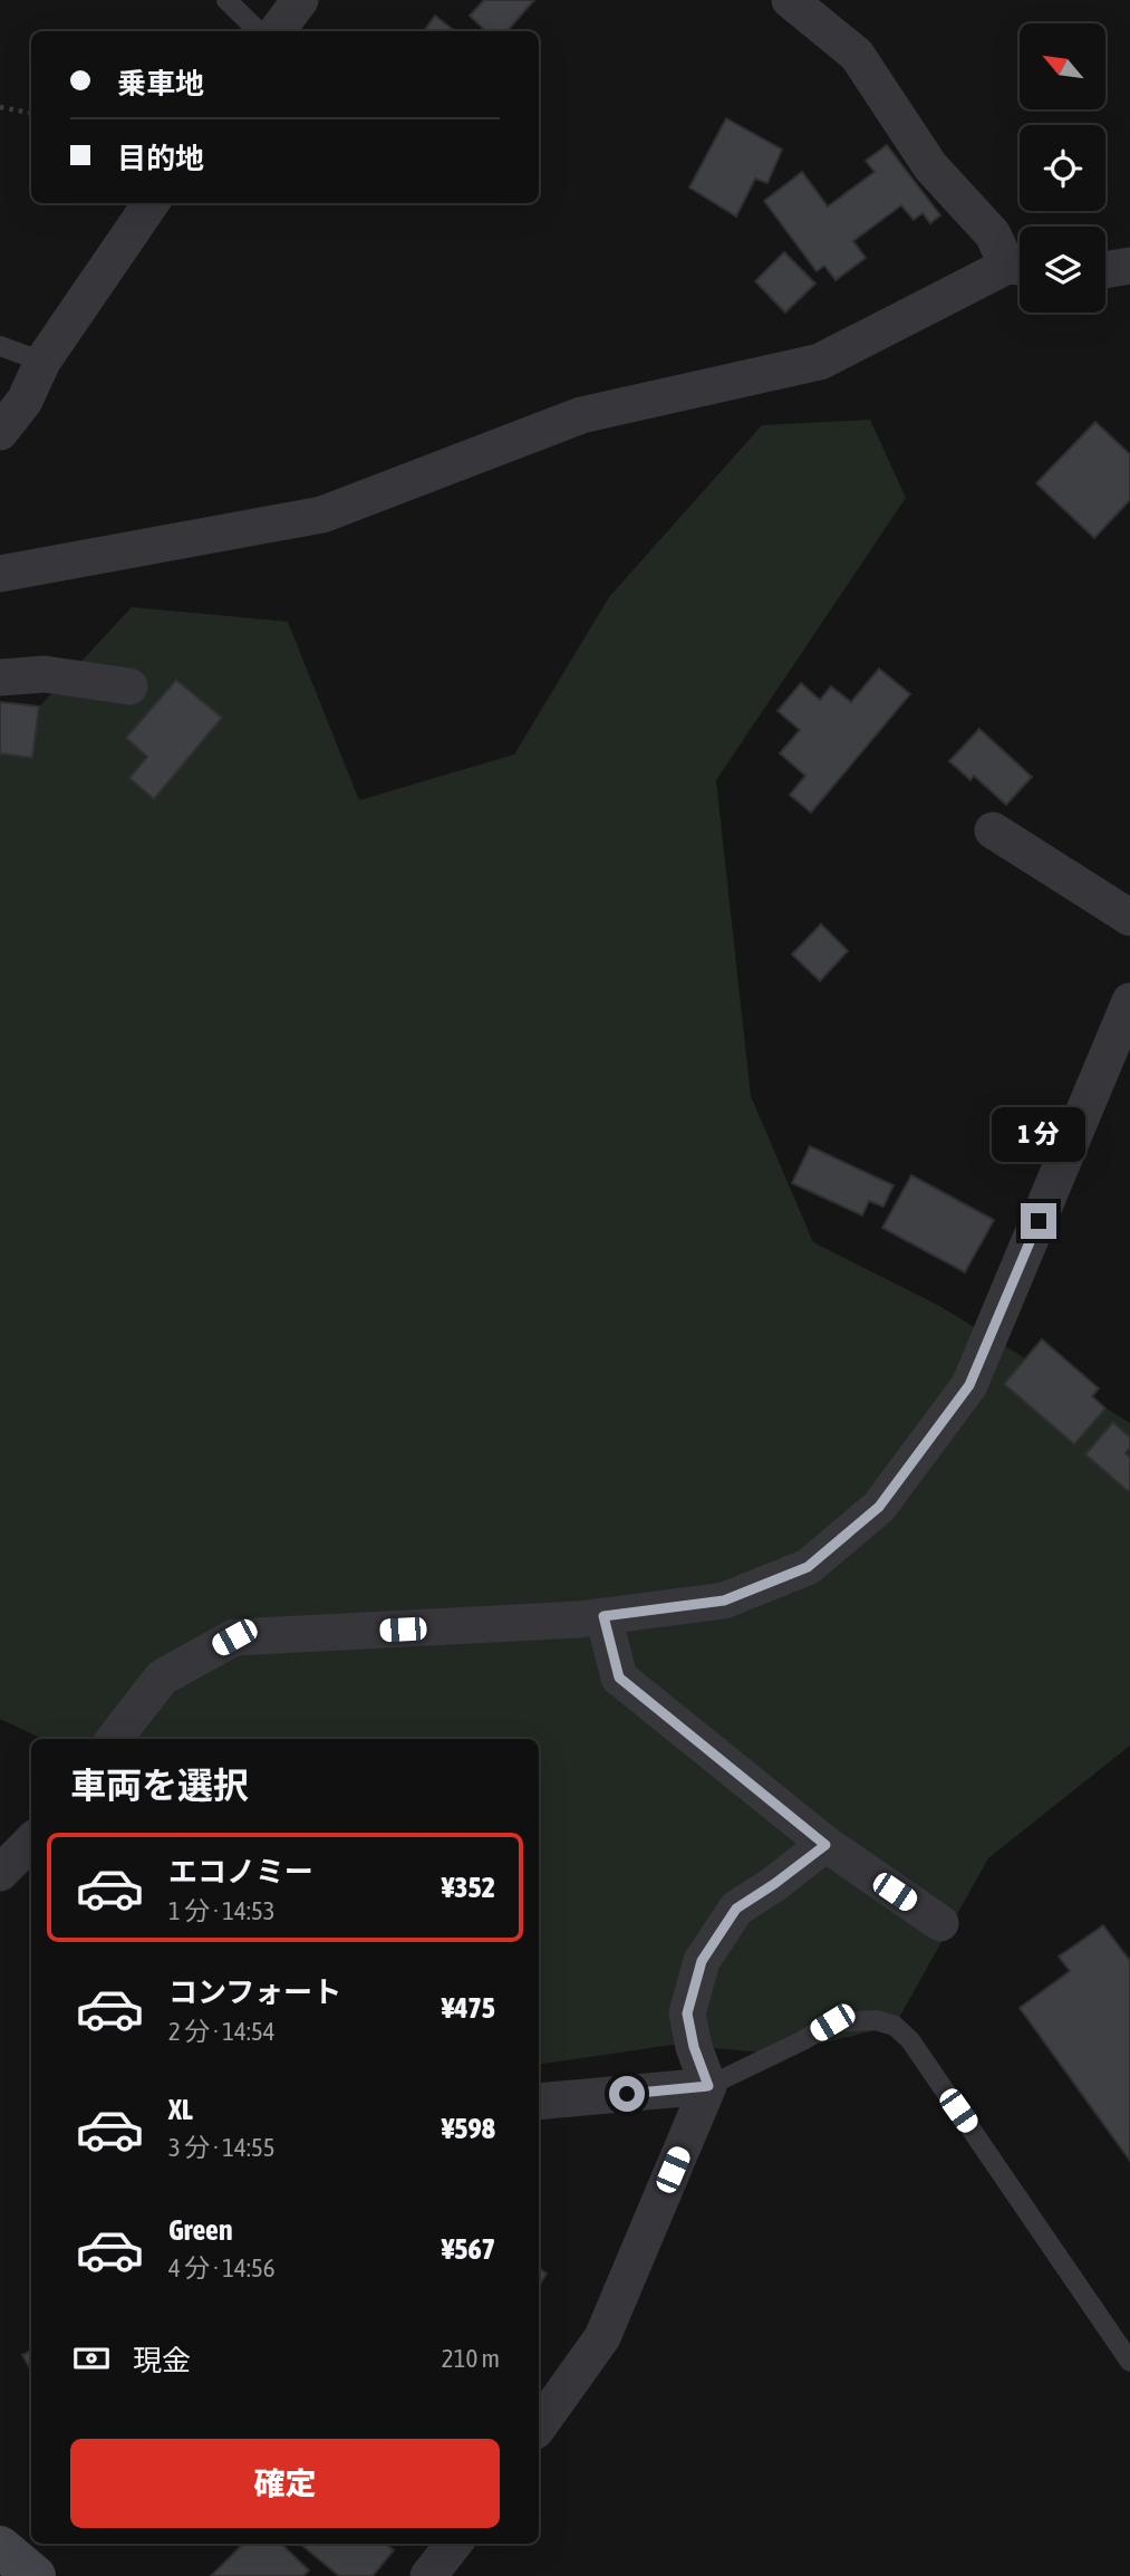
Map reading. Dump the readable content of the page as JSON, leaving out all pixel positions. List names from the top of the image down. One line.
{"north":"top left","page":{"banner":["乗車地","目的地"],"bubble":"1 分","heading":"車両を選択","list":[{"name":"エコノミー","note":"1 分 · 14:53","value":"¥352"},{"name":"コンフォート","note":"2 分 · 14:54","value":"¥475"},{"name":"XL","note":"3 分 · 14:55","value":"¥598"},{"name":"Green","note":"4 分 · 14:56","value":"¥567"}],"pay":["現金","210 m"],"buttons":"確定"}}
